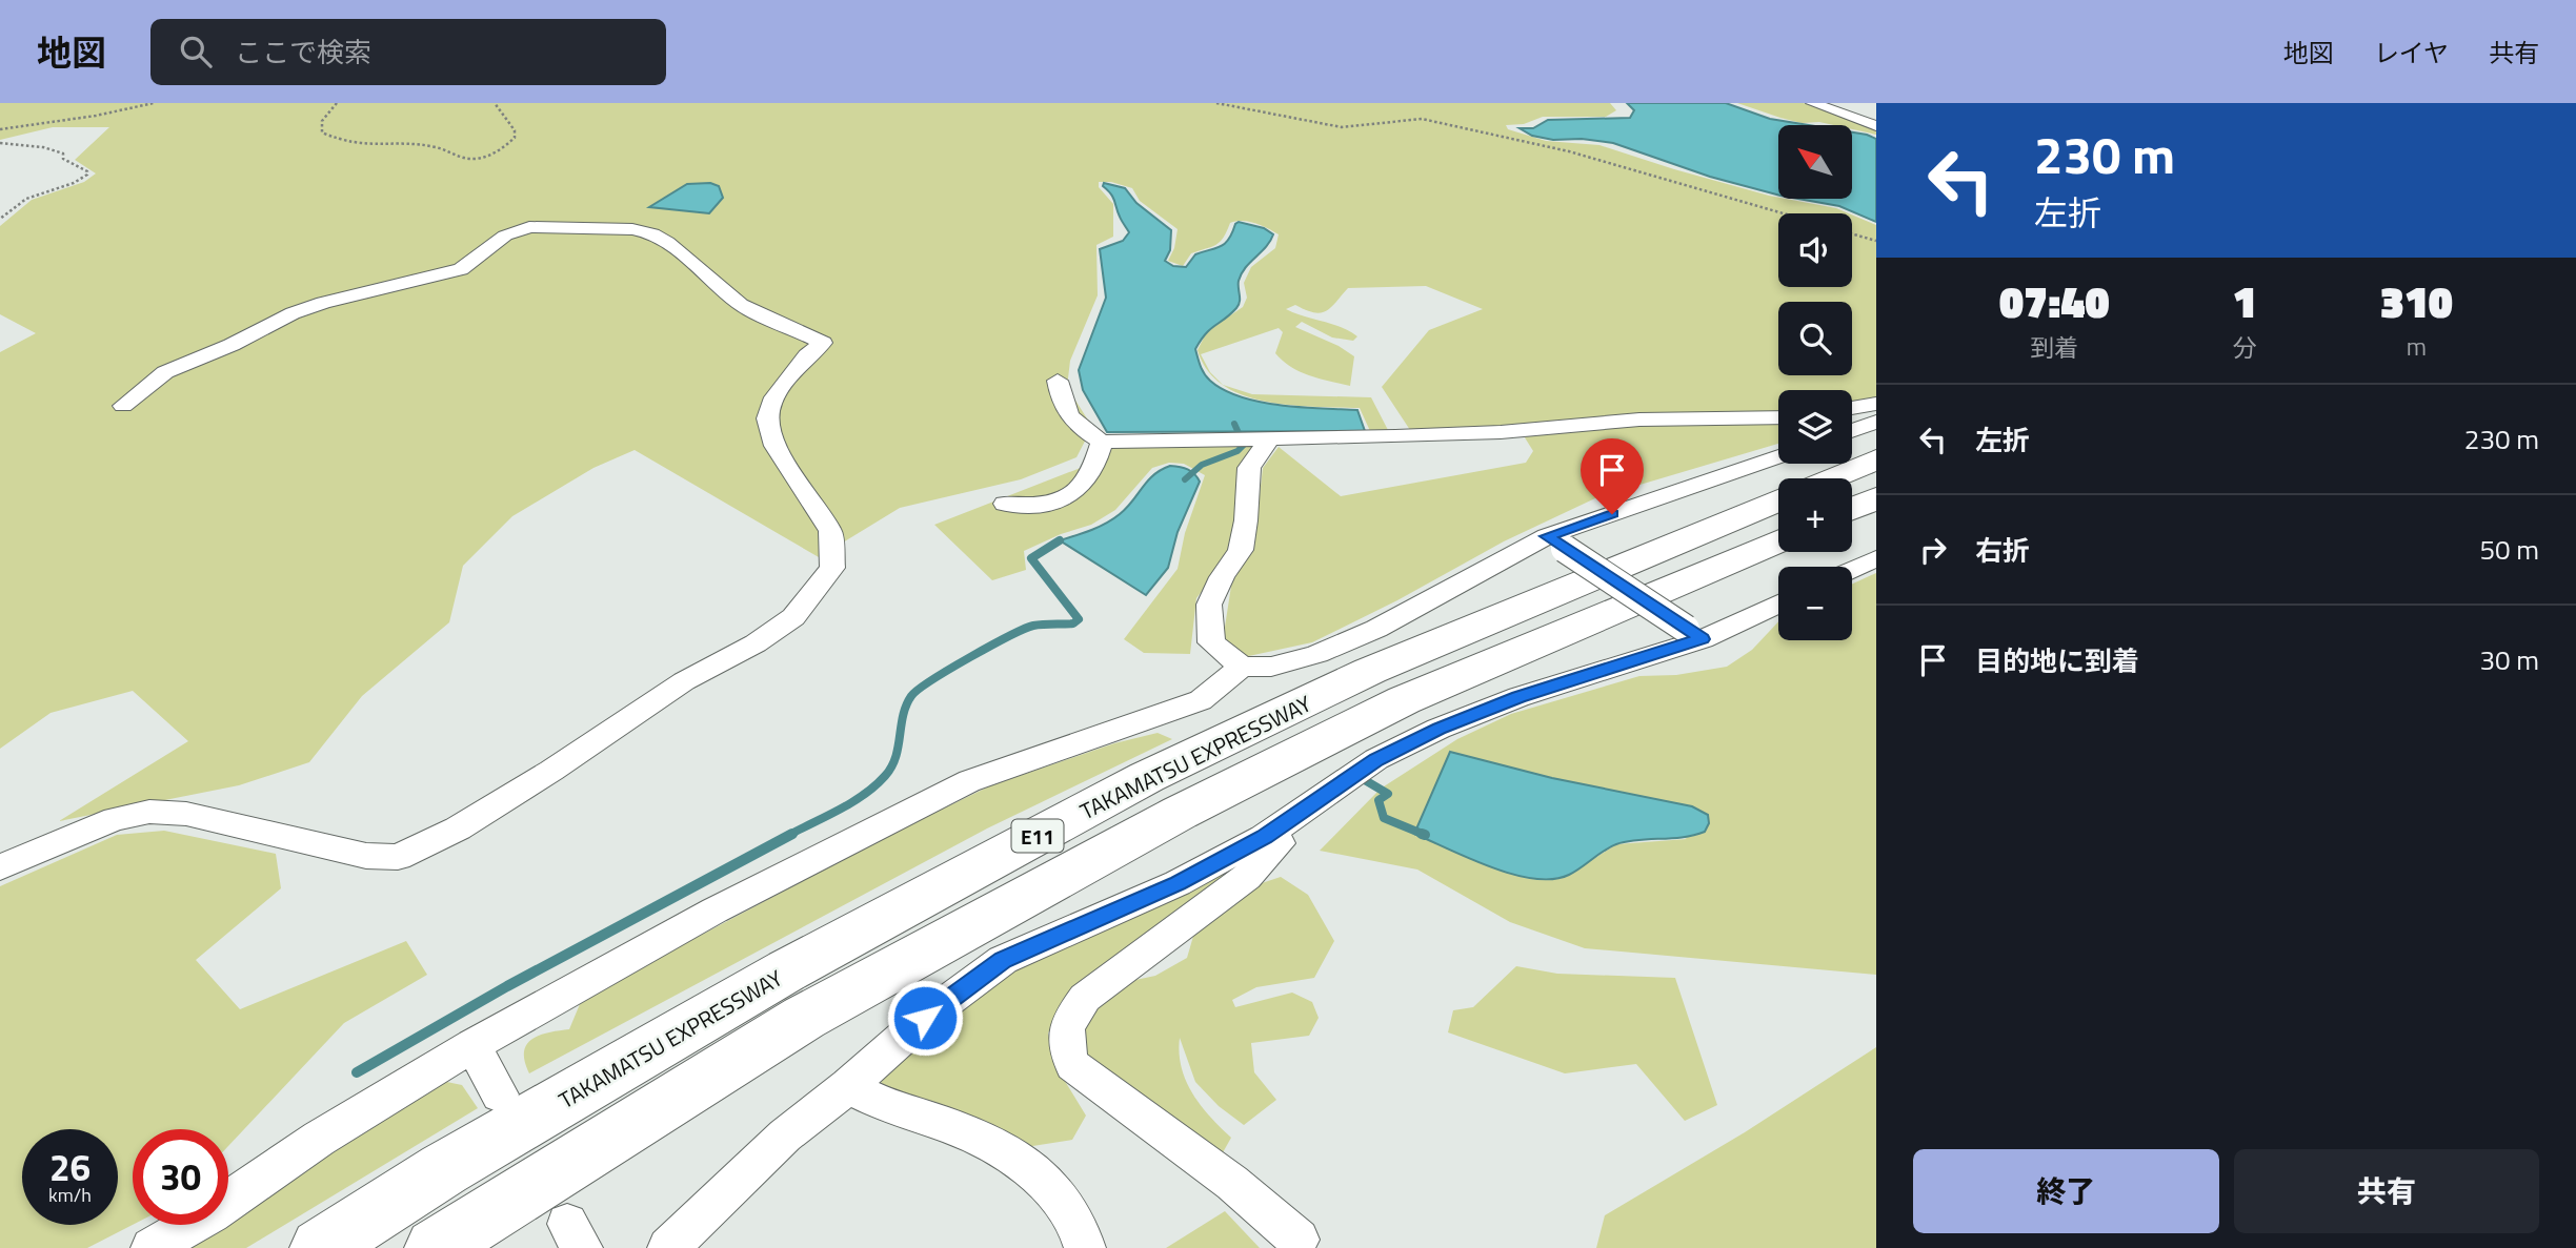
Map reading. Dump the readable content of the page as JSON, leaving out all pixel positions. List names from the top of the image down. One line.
{"streets":{"highway":["TAKAMATSU EXPRESSWAY","E11"]},"north":"top left","page":{"header":"地図","search":"ここで検索","nav":["地図","レイヤ","共有"],"turn":["230 m","左折"],"map_buttons":["+","−"],"eta":["07:40","到着","1","分","310","m"],"list":[{"name":"左折","value":"230 m"},{"name":"右折","value":"50 m"},{"name":"目的地に到着","value":"30 m"}],"speed":"26 km/h","limit":"30","buttons":["終了","共有"]}}
